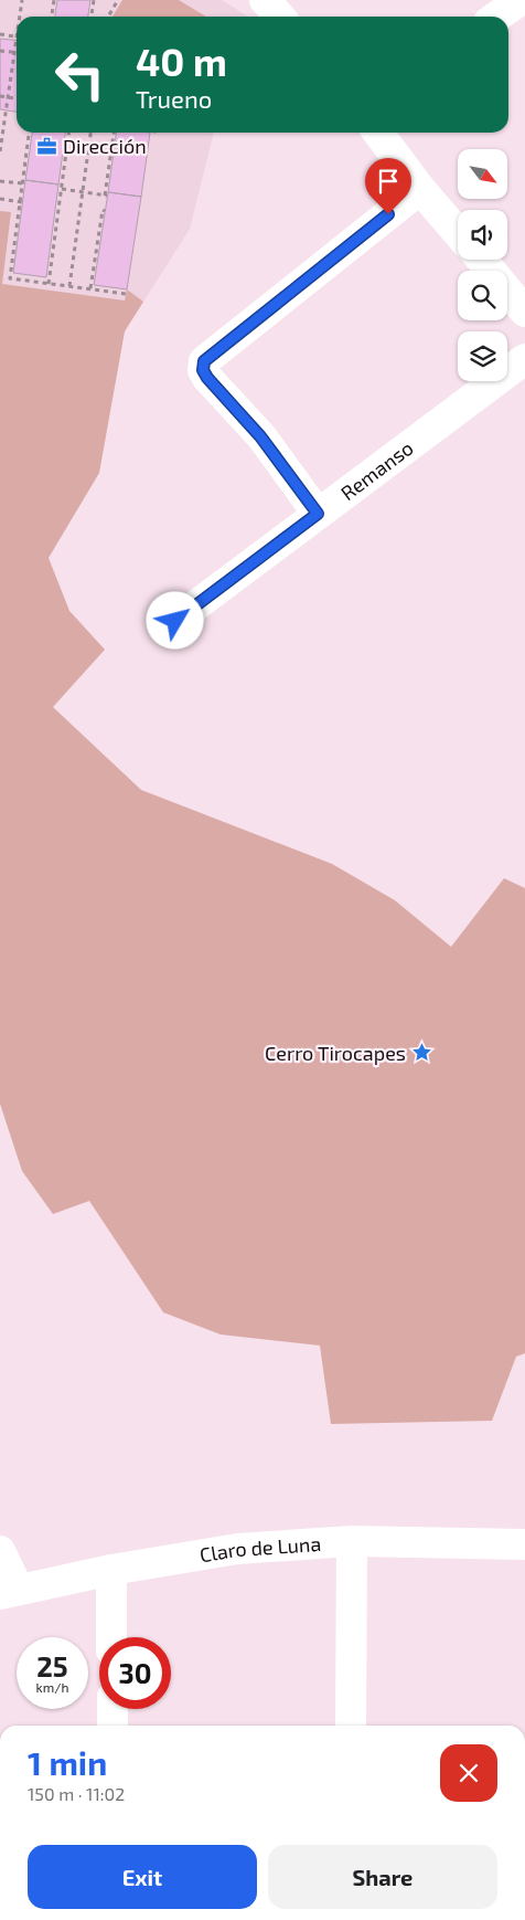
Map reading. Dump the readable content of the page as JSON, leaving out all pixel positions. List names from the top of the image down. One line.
{"streets":{"street":["Remanso","Claro de Luna"]},"places":{"office":["Dirección"],"place":["Cerro Tirocapes"]},"north":"bottom right","page":{"turn":["40 m","Trueno"],"speed":"25 km/h","limit":"30","heading":["1 min","150 m · 11:02"],"buttons":["Exit","Share"]}}
